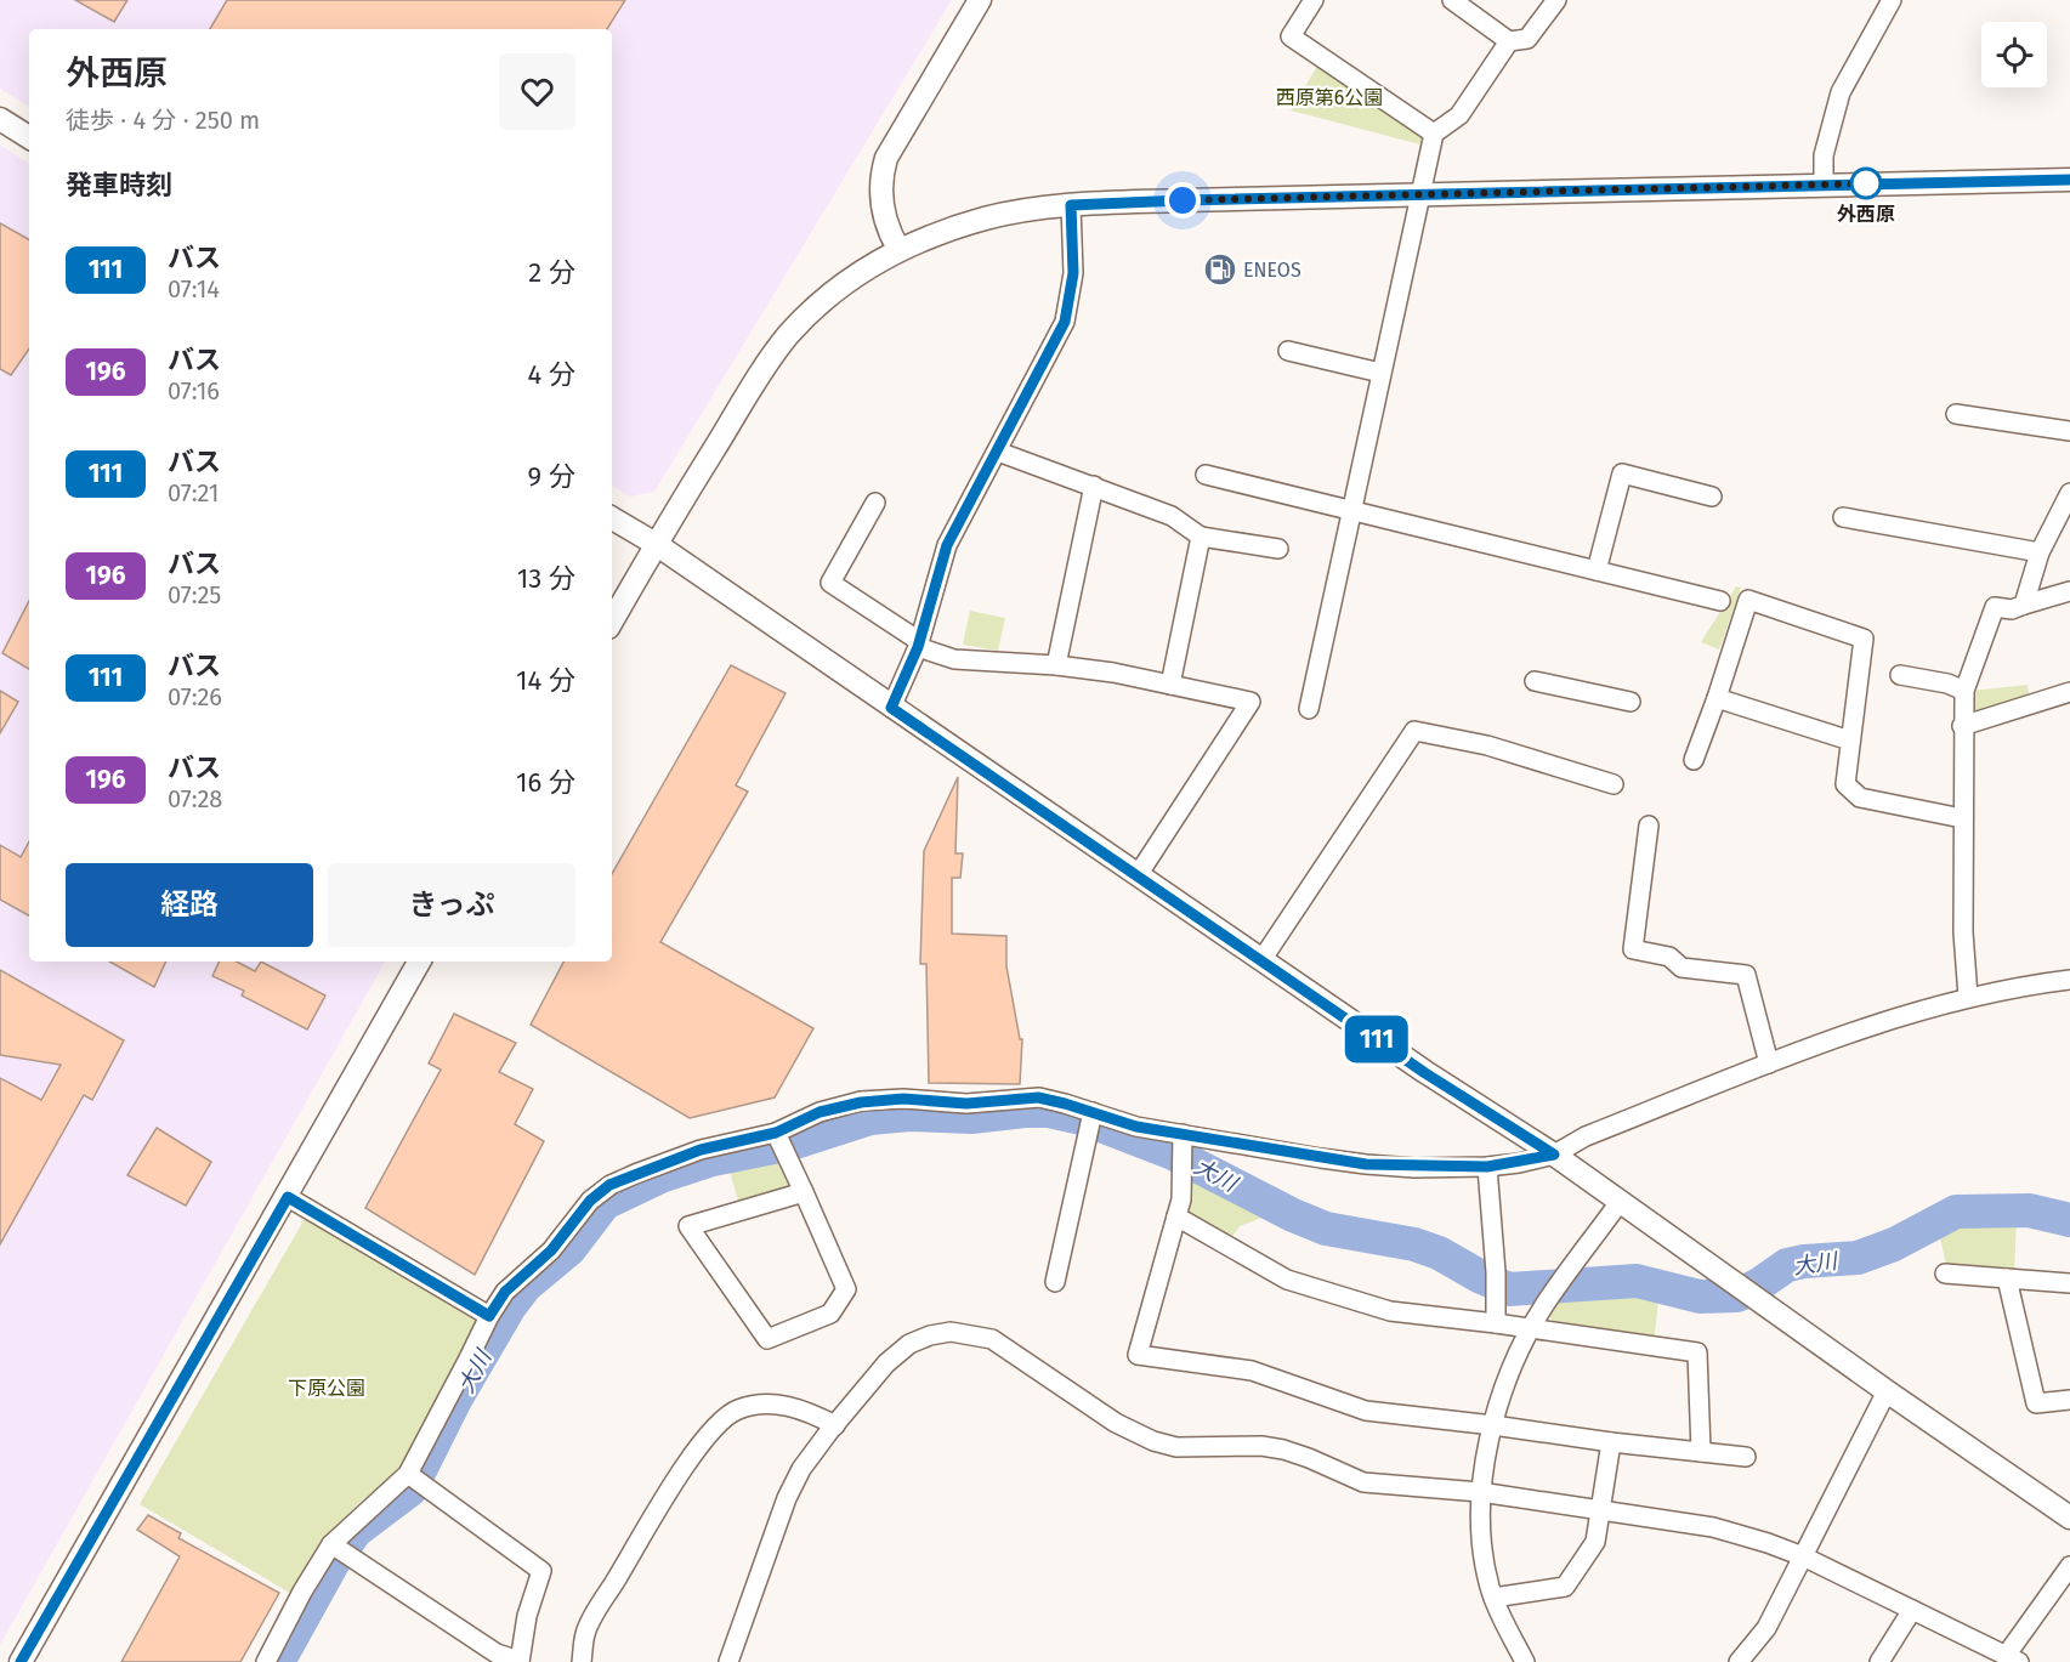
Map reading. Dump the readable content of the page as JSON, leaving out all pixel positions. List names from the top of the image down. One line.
{"water":["大川"],"parks":["西原第6公園","下原公園"],"places":{"other":["外西原"],"fuel station":["ENEOS"]},"lines":["bus line 111"],"page":{"on_map":"111","heading":[["外西原","徒歩 · 4 分 · 250 m"],"発車時刻"],"list":[{"mark":"111","name":"バス","note":"07:14","value":"2 分"},{"mark":"196","name":"バス","note":"07:16","value":"4 分"},{"mark":"111","name":"バス","note":"07:21","value":"9 分"},{"mark":"196","name":"バス","note":"07:25","value":"13 分"},{"mark":"111","name":"バス","note":"07:26","value":"14 分"},{"mark":"196","name":"バス","note":"07:28","value":"16 分"}],"buttons":["経路","きっぷ"]}}
